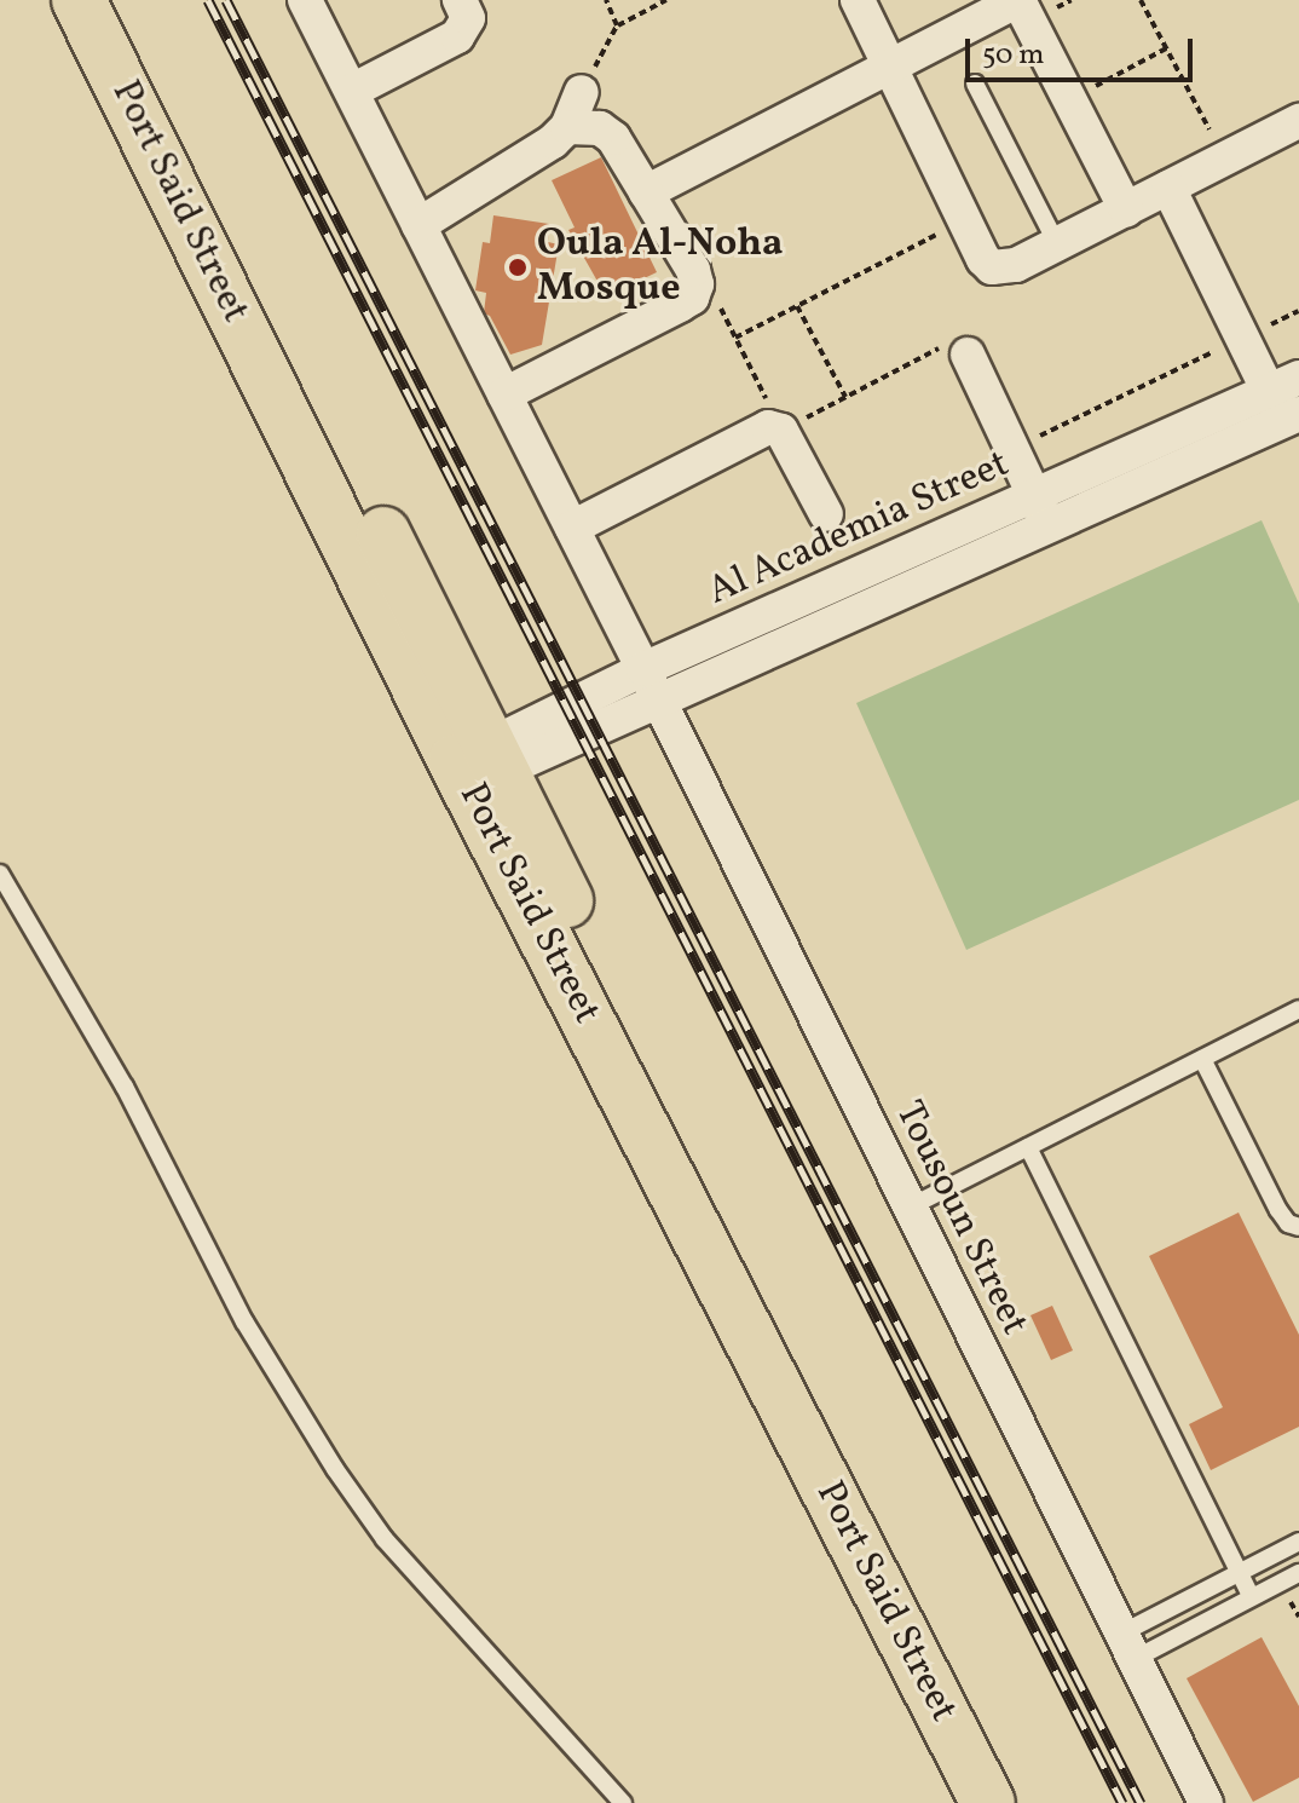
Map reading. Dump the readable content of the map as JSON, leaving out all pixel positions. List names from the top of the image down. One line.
{"streets":{"main road":["Port Said Street"],"street":["Al Academia Street","Tousoun Street"]},"crossings":[["Port Said Street","Al Academia Street"],["Al Academia Street","Tousoun Street"]],"places":["Oula Al-Noha Mosque"],"scale_bar":"50 m"}
